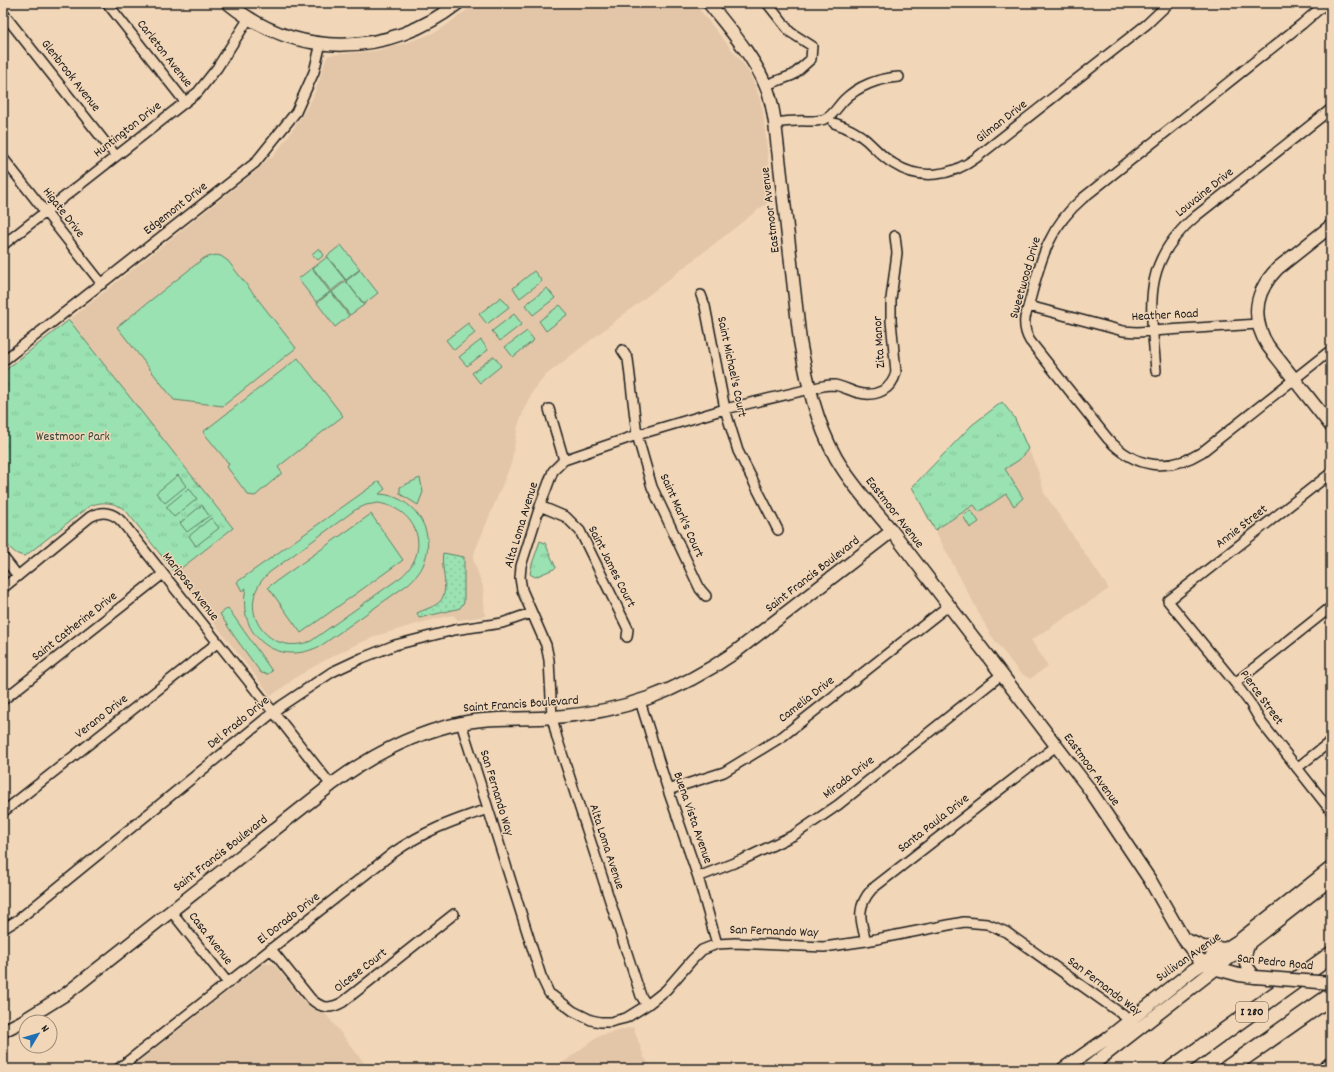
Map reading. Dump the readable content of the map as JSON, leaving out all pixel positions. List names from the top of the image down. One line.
{"streets":{"highway":["I 280"],"street":["Carleton Avenue","Glenbrook Avenue","Gilman Drive","Huntington Drive","Louvaine Drive","Edgemont Drive","Eastmoor Avenue","Higate Drive","Sweetwood Drive","Heather Road","Zita Manor","Saint Michael's Court","Saint Mark's Court","Alta Loma Avenue","Annie Street","Saint James Court","Saint Francis Boulevard","Mariposa Avenue","Saint Catherine Drive","Pierce Street","Camelia Drive","Verano Drive","Del Prado Drive","Mirada Drive","San Fernando Way","Buena Vista Avenue","Santa Paula Drive","El Dorado Drive","Casa Avenue","Sullivan Avenue","San Pedro Road","Olcese Court"]},"crossings":[["Carleton Avenue","Huntington Drive"],["Glenbrook Avenue","Huntington Drive"],["Gilman Drive","Eastmoor Avenue"],["Huntington Drive","Higate Drive"],["Louvaine Drive","Heather Road"],["Edgemont Drive","Higate Drive"],["Eastmoor Avenue","Zita Manor"],["Eastmoor Avenue","Saint Francis Boulevard"],["Eastmoor Avenue","Camelia Drive"],["Eastmoor Avenue","Mirada Drive"],["Eastmoor Avenue","Santa Paula Drive"],["Eastmoor Avenue","Sullivan Avenue"],["Eastmoor Avenue","San Pedro Road"],["Sweetwood Drive","Heather Road"],["Alta Loma Avenue","Saint James Court"],["Alta Loma Avenue","Saint Francis Boulevard"],["Alta Loma Avenue","Del Prado Drive"],["Alta Loma Avenue","San Fernando Way"],["Annie Street","Pierce Street"],["Saint Francis Boulevard","Mariposa Avenue"],["Saint Francis Boulevard","San Fernando Way"],["Saint Francis Boulevard","Buena Vista Avenue"],["Saint Francis Boulevard","Casa Avenue"],["Mariposa Avenue","Saint Catherine Drive"],["Mariposa Avenue","Verano Drive"],["Mariposa Avenue","Del Prado Drive"],["Camelia Drive","Buena Vista Avenue"],["Mirada Drive","Buena Vista Avenue"],["San Fernando Way","Buena Vista Avenue"],["San Fernando Way","Santa Paula Drive"],["San Fernando Way","El Dorado Drive"],["San Fernando Way","Sullivan Avenue"],["El Dorado Drive","Casa Avenue"],["El Dorado Drive","Olcese Court"],["Sullivan Avenue","San Pedro Road"]],"parks":["Westmoor Park"],"north":"top right"}
